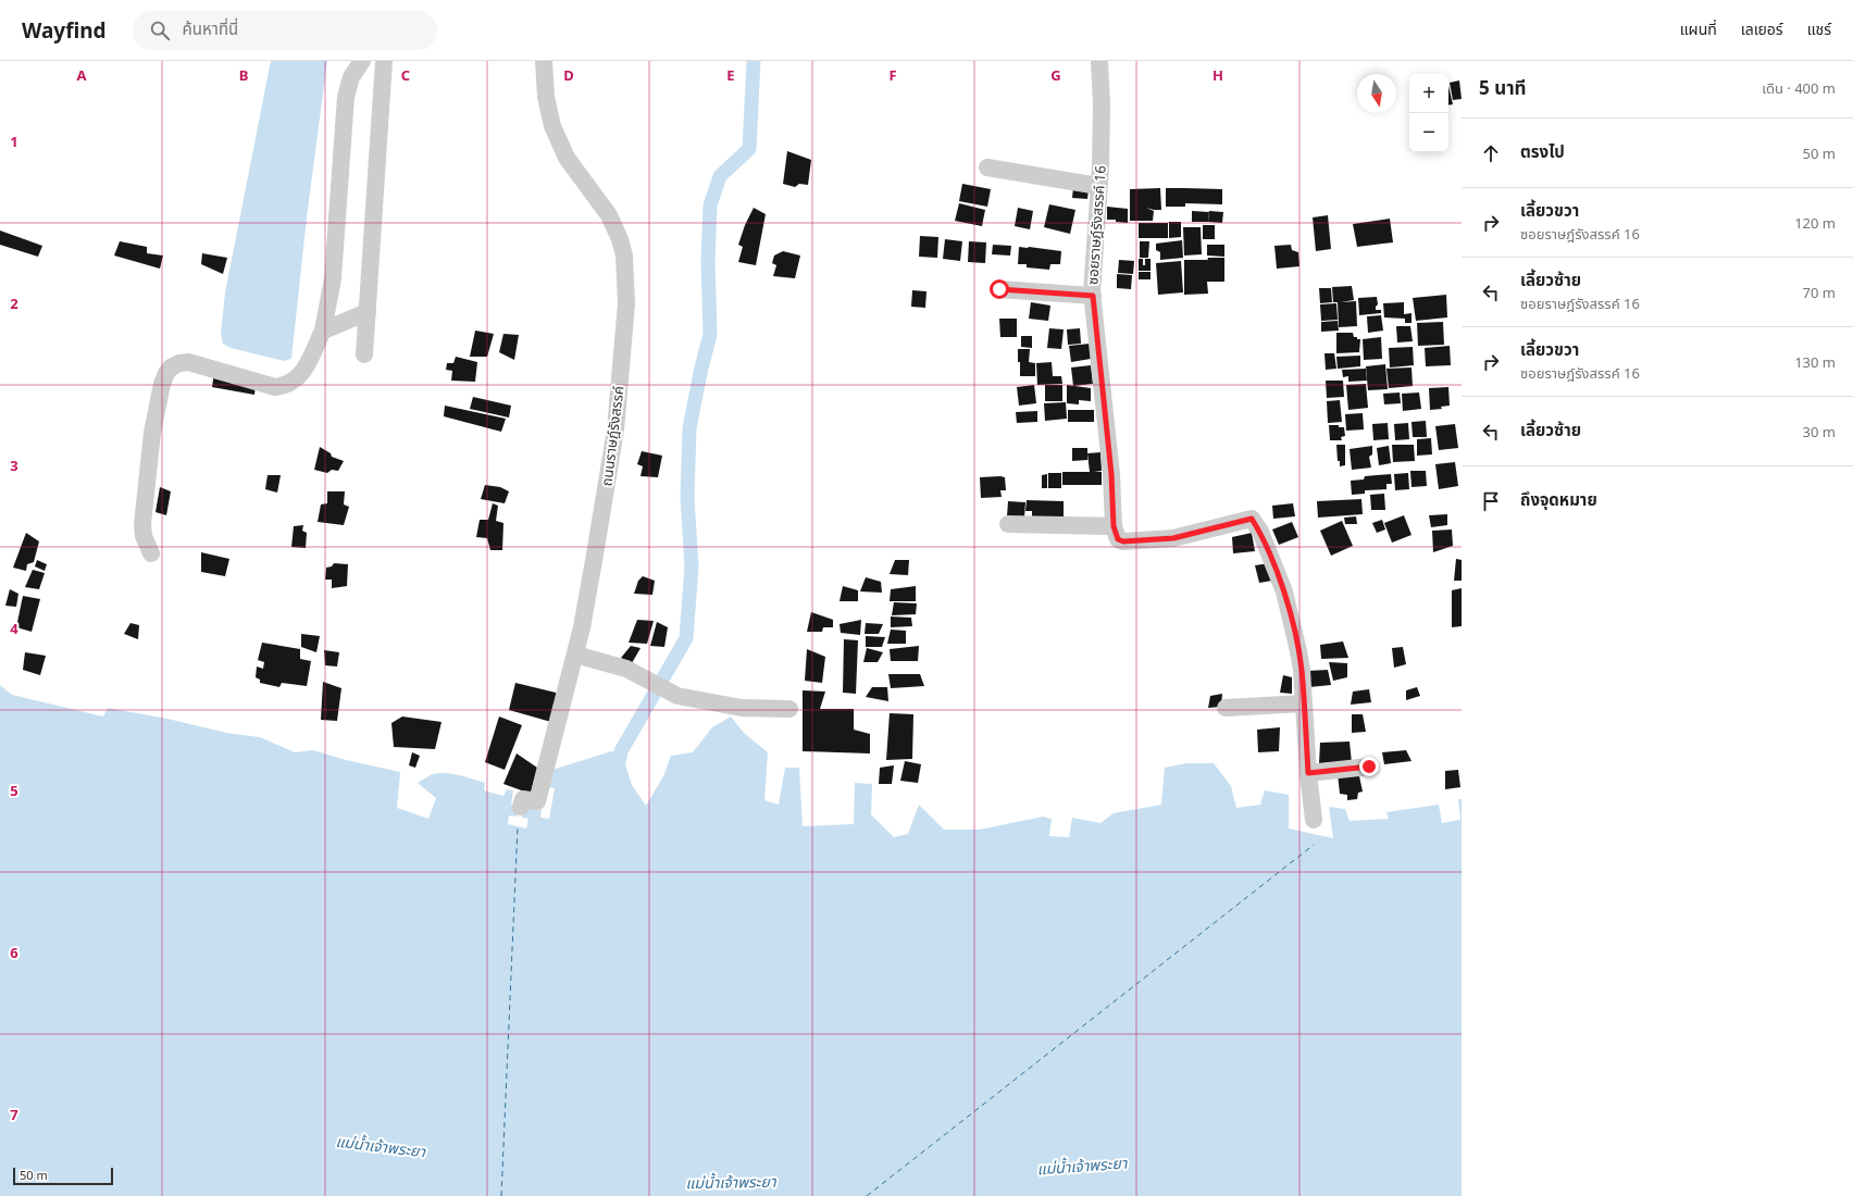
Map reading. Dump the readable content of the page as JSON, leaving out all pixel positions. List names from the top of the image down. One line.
{"streets":{"street":["ซอยราษฎ์รังสรรค์ 16","ถนนราษฎ์รังสรรค์"]},"water":["แม่น้ำเจ้าพระยา"],"scale_bar":"50 m","north":"bottom","page":{"header":"Wayfind","search":"ค้นหาที่นี่","nav":["แผนที่","เลเยอร์","แชร์"],"heading":["5 นาที","เดิน · 400 m"],"map_buttons":["+","−"],"list":[["ตรงไป","50 m"],["เลี้ยวขวา","ซอยราษฎ์รังสรรค์ 16","120 m"],["เลี้ยวซ้าย","ซอยราษฎ์รังสรรค์ 16","70 m"],["เลี้ยวขวา","ซอยราษฎ์รังสรรค์ 16","130 m"],["เลี้ยวซ้าย","30 m"],"ถึงจุดหมาย"],"scale":"50 m"},"grid":{"columns":["A","B","C","D","E","F","G","H"],"rows":["1","2","3","4","5","6","7"]}}
